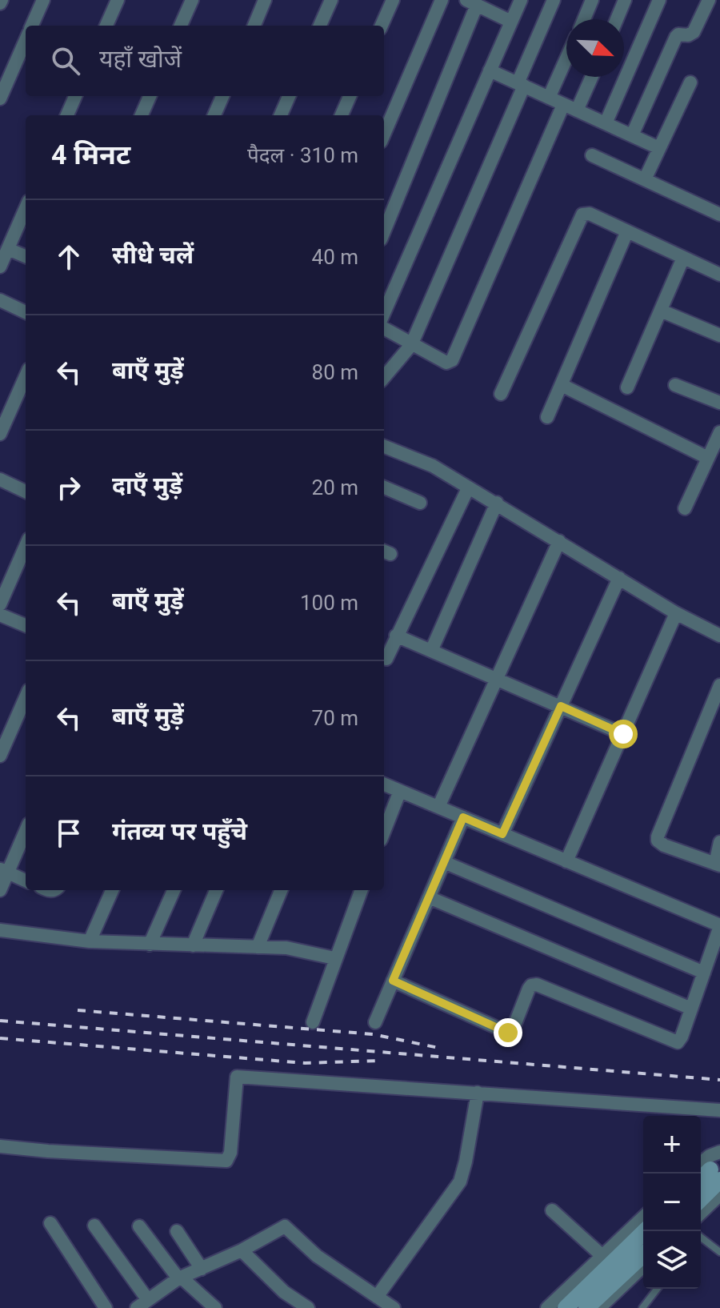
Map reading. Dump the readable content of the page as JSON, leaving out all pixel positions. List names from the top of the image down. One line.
{"north":"bottom right","page":{"search":"यहाँ खोजें","heading":["4 मिनट","पैदल · 310 m"],"list":[["सीधे चलें","40 m"],["बाएँ मुड़ें","80 m"],["दाएँ मुड़ें","20 m"],["बाएँ मुड़ें","100 m"],["बाएँ मुड़ें","70 m"],"गंतव्य पर पहुँचे"],"map_buttons":["+","−"]}}
